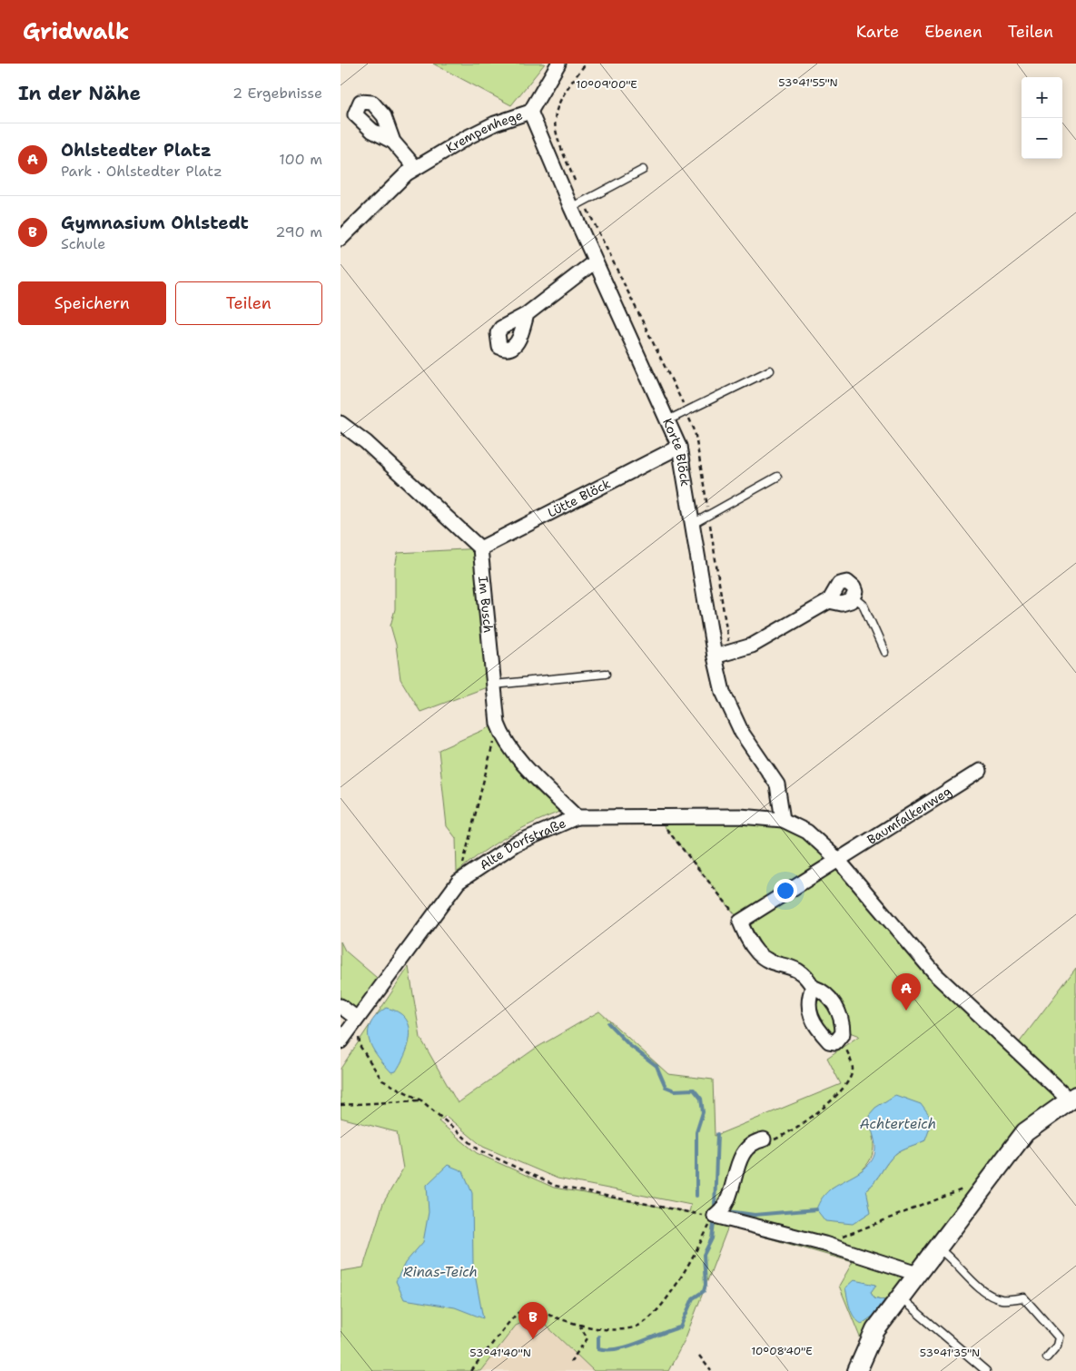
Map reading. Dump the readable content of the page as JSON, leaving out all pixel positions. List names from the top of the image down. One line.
{"streets":{"street":["Krempenhege","Korte Blöck","Lütte Blöck","Im Busch","Baumfalkenweg","Alte Dorfstraße"]},"crossings":[["Krempenhege","Korte Blöck"],["Korte Blöck","Lütte Blöck"],["Korte Blöck","Alte Dorfstraße"],["Lütte Blöck","Im Busch"],["Im Busch","Alte Dorfstraße"]],"water":["Achterteich","Rinas-Teich"],"page":{"header":"Gridwalk","nav":["Karte","Ebenen","Teilen"],"heading":["In der Nähe","2 Ergebnisse"],"map_buttons":["+","−"],"list":[{"mark":"A","name":"Ohlstedter Platz","note":"Park · Ohlstedter Platz","value":"100 m"},{"mark":"B","name":"Gymnasium Ohlstedt","note":"Schule","value":"290 m"}],"buttons":["Speichern","Teilen"],"pins":["A","B"]},"coordinates":["53°41'55\"N","10°09'00\"E","10°08'40\"E","53°41'40\"N","53°41'35\"N"]}
